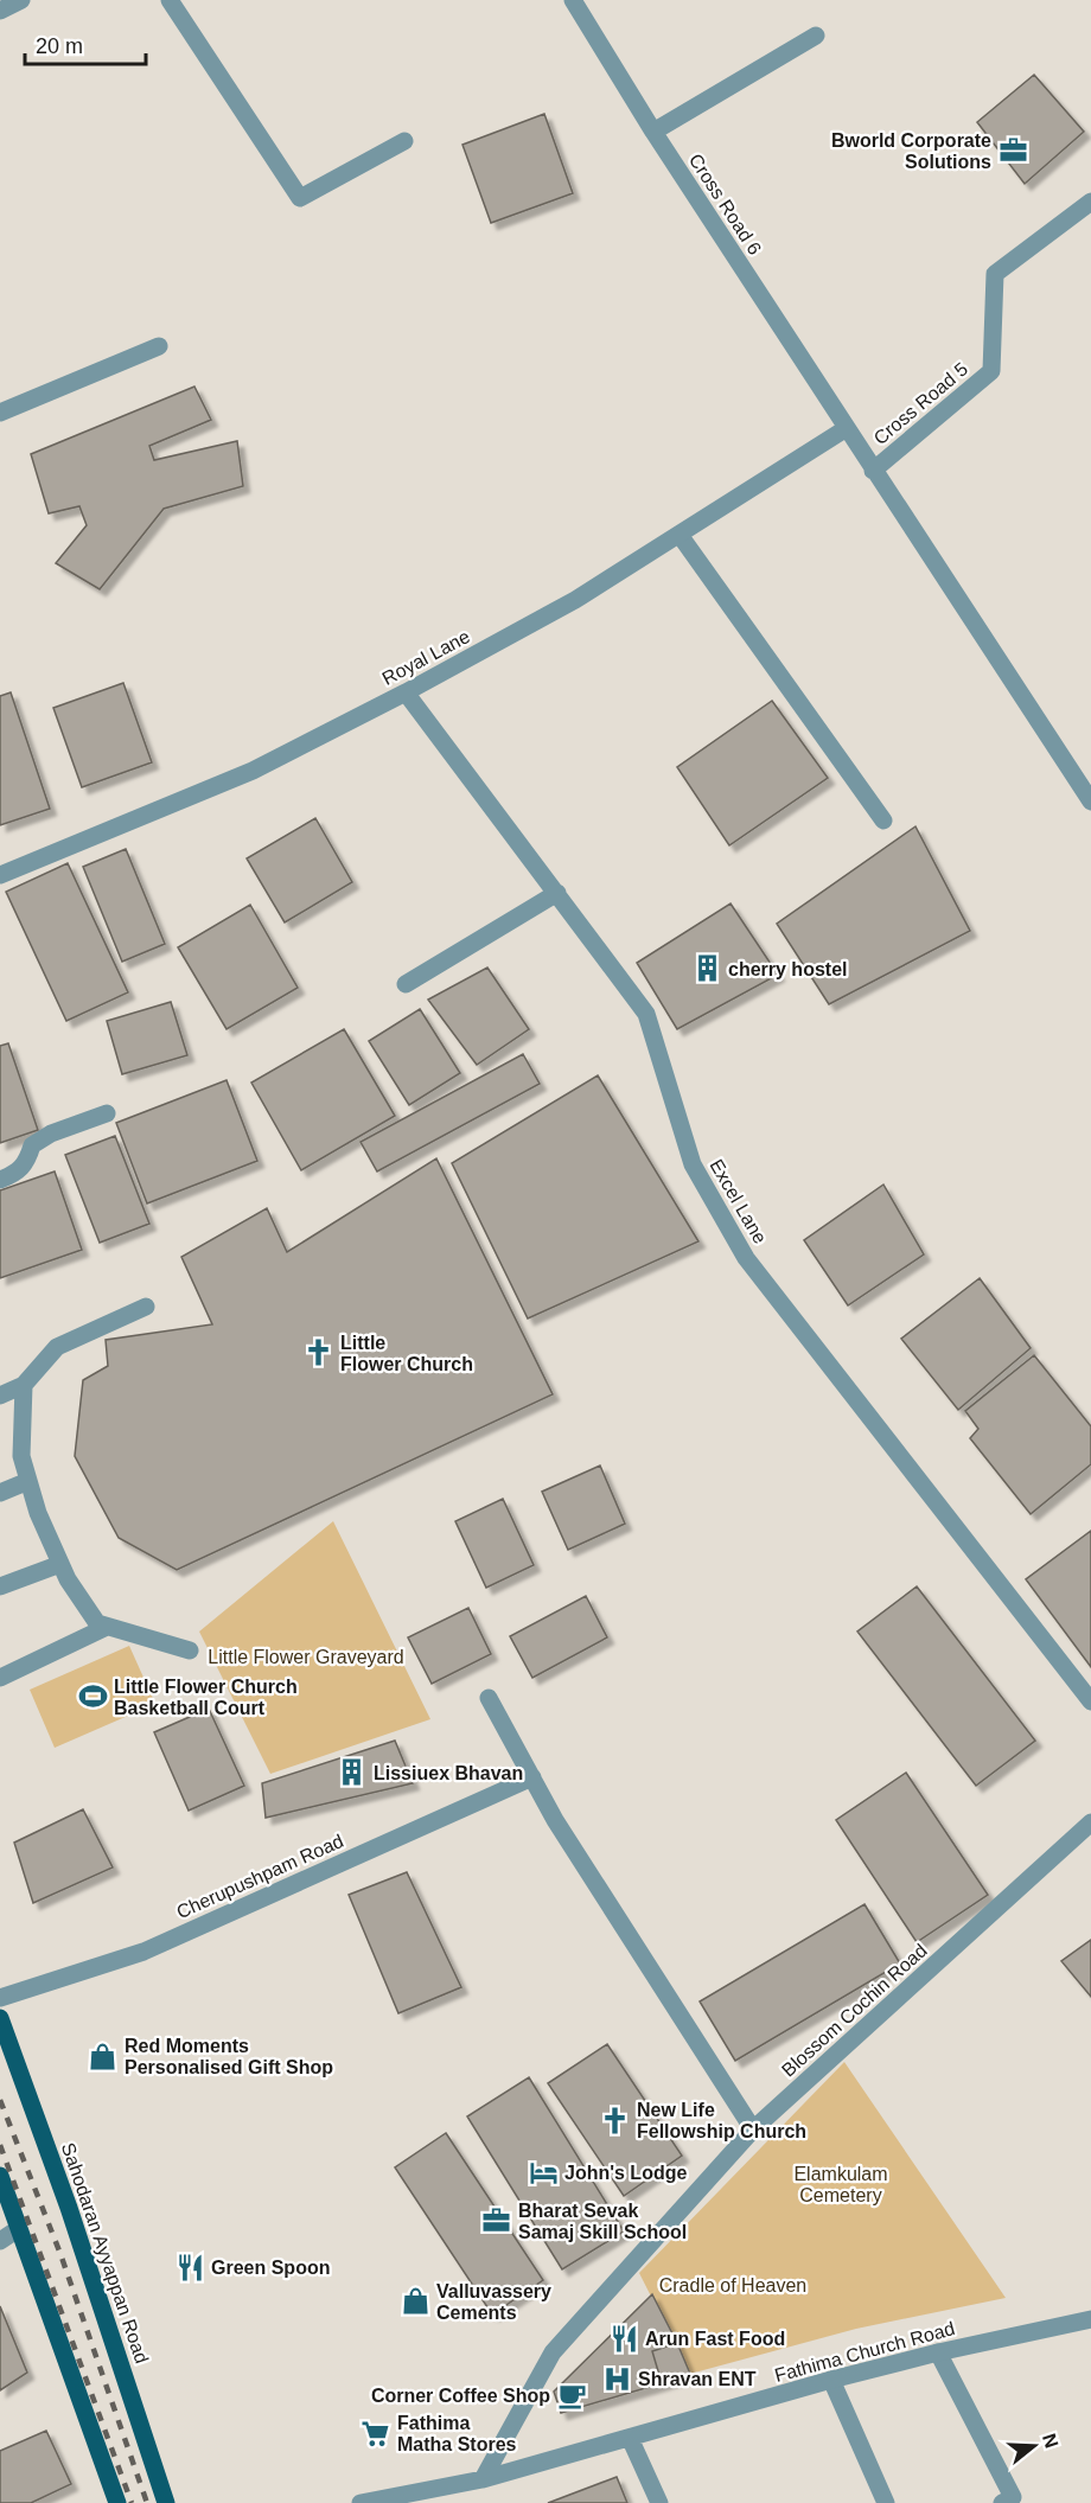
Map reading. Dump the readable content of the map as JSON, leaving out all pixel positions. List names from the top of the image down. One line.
{"streets":{"main road":["Sahodaran Ayyappan Road"],"street":["Cross Road 6","Cross Road 5","Royal Lane","Excel Lane","Cherupushpam Road","Blossom Cochin Road","Fathima Church Road"]},"crossings":[["Cross Road 6","Cross Road 5"],["Cross Road 6","Royal Lane"],["Royal Lane","Excel Lane"],["Blossom Cochin Road","Fathima Church Road"]],"parks":["Little Flower Graveyard","Elamkulam Cemetery","Cradle of Heaven"],"places":{"office":["Bworld Corporate Solutions","Bharat Sevak Samaj Skill School"],"building":["cherry hostel","Lissiuex Bhavan"],"church":["Little Flower Church","New Life Fellowship Church"],"sports":["Little Flower Church Basketball Court"],"shop":["Red Moments Personalised Gift Shop","Valluvassery Cements"],"hotel":["John's Lodge"],"restaurant":["Green Spoon","Arun Fast Food"],"hospital":["Shravan ENT"],"cafe":["Corner Coffee Shop"],"supermarket":["Fathima Matha Stores"]},"scale_bar":"20 m","north":"right"}
